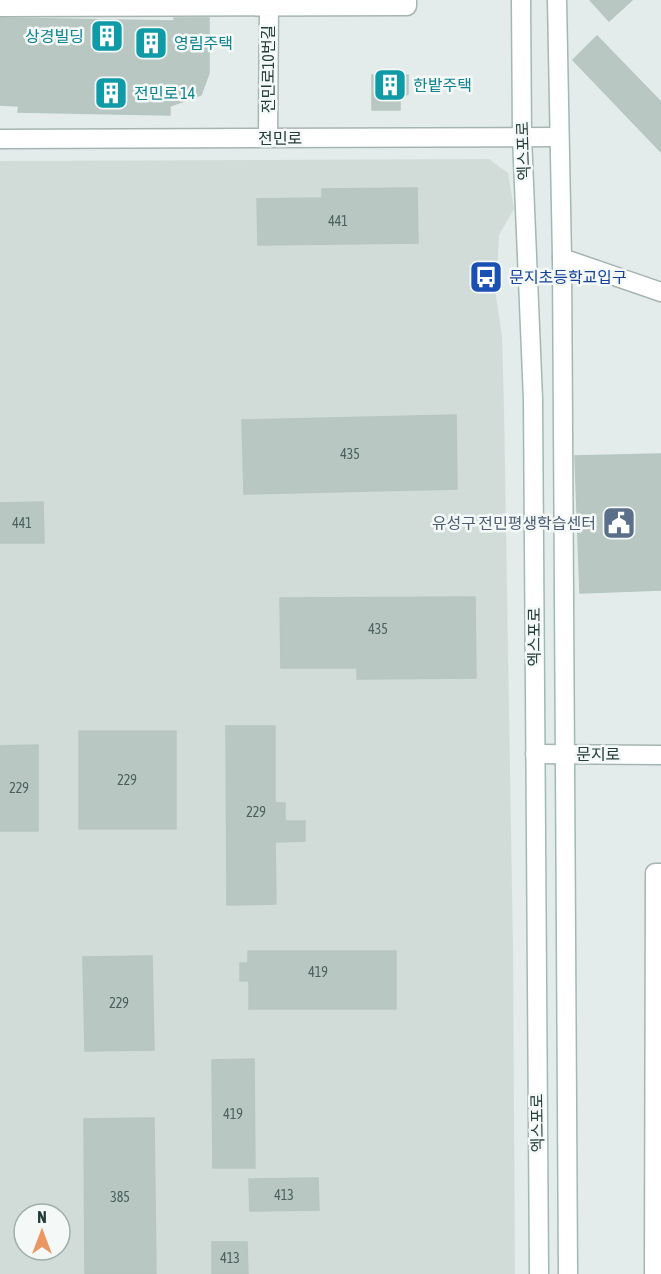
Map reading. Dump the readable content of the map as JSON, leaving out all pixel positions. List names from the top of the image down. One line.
{"streets":{"main road":["전민로10번길","전민로","엑스포로","문지로"]},"crossings":[["전민로10번길","전민로"],["전민로","엑스포로"],["엑스포로","문지로"]],"places":{"building":["상경빌딩","영림주택","한밭주택","전민로 14"],"bus stop":["문지초등학교입구"],"public building":["유성구 전민평생학습센터"]},"house_numbers":["441","435","441","435","229","229","229","419","229","419","413","385","413"],"north":"top"}
